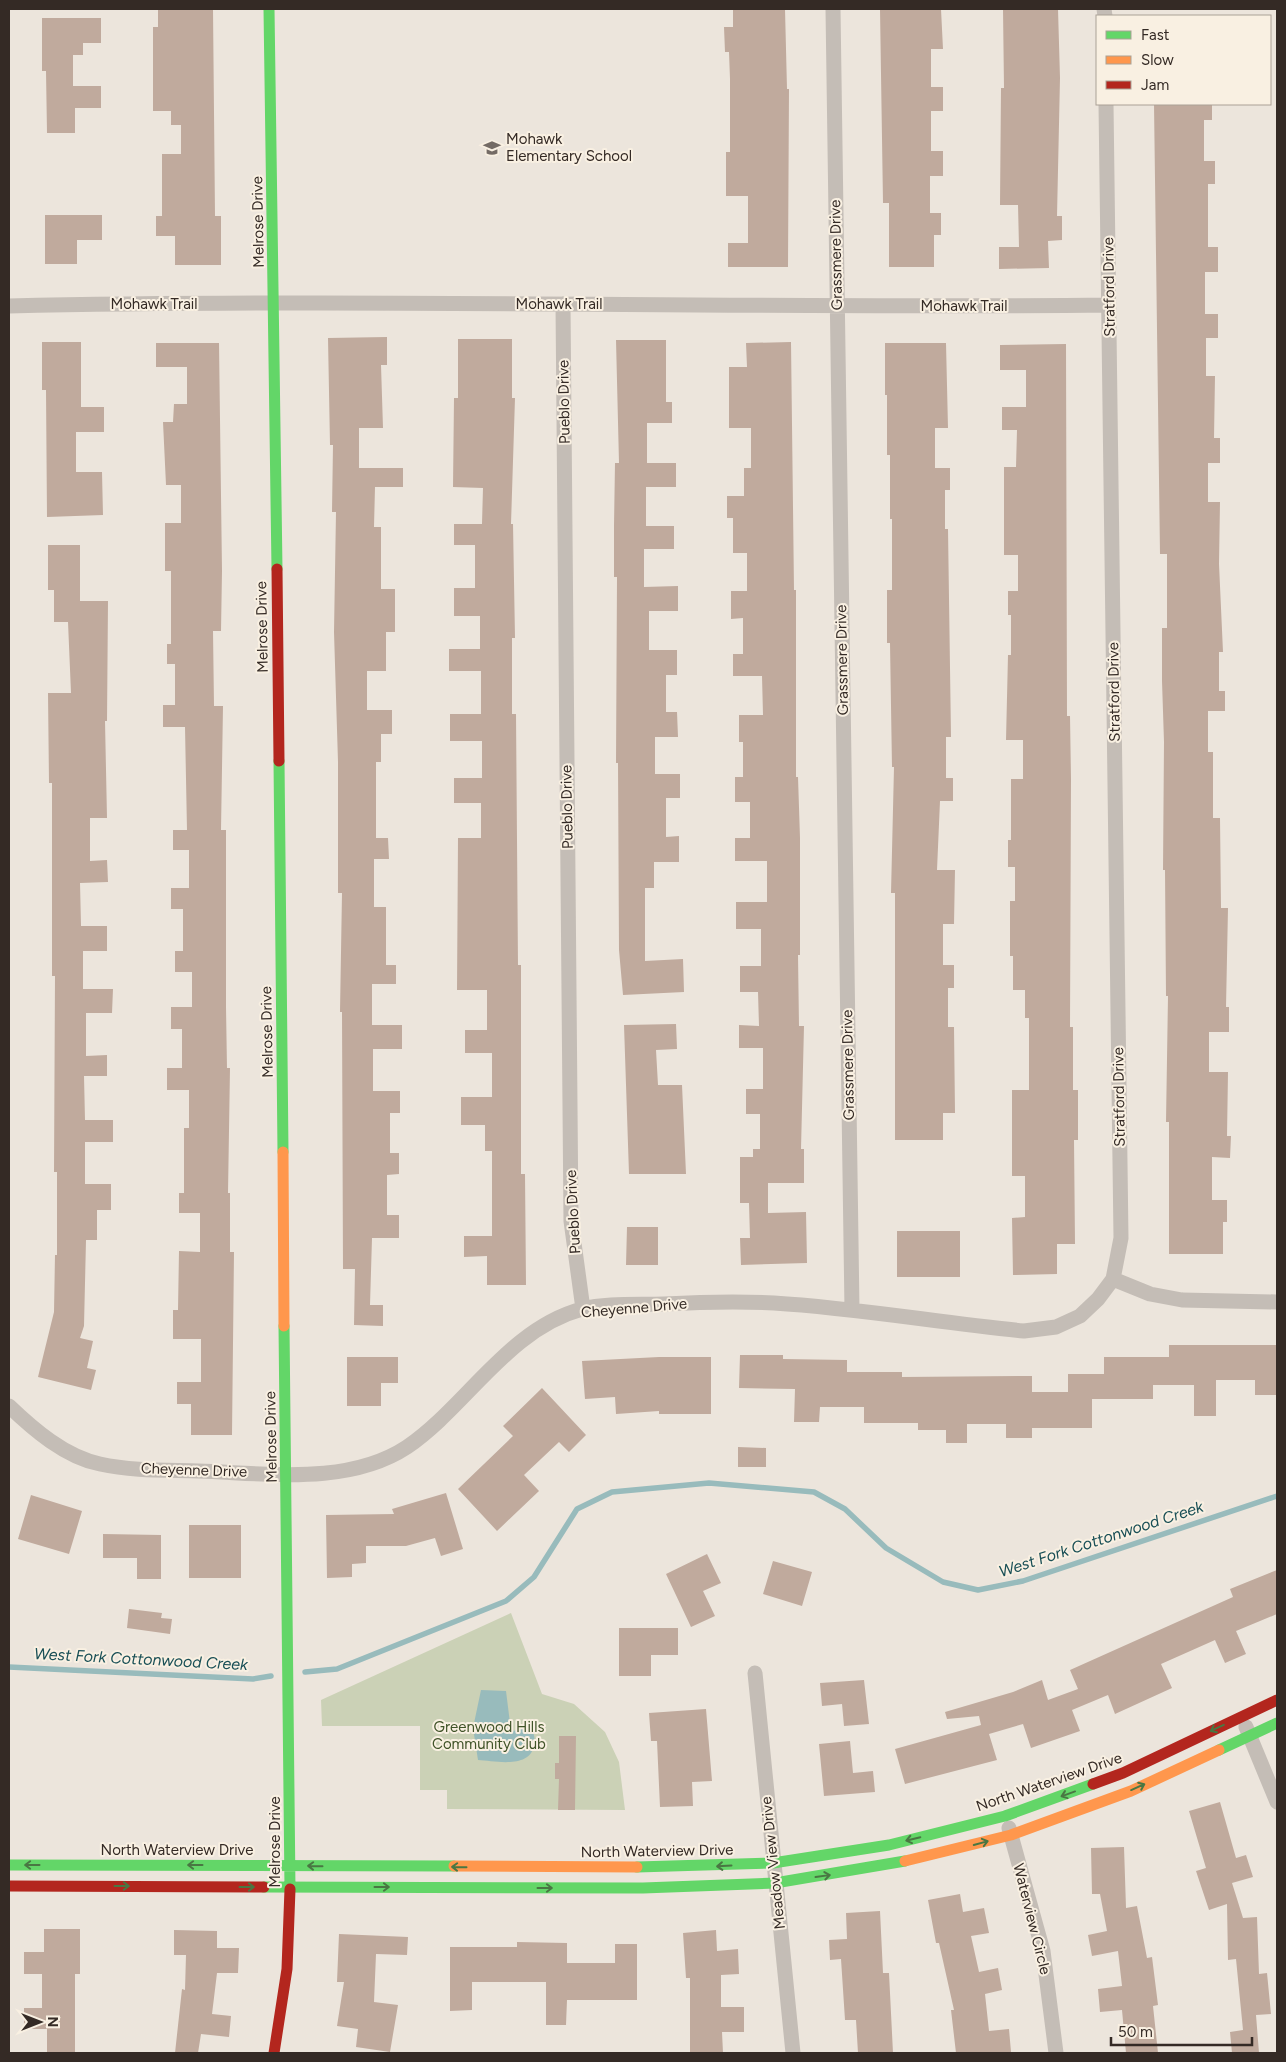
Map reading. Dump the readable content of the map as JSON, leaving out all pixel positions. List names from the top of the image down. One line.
{"streets":{"street":["Melrose Drive","Grassmere Drive","Stratford Drive","Mohawk Trail","Pueblo Drive","Cheyenne Drive","North Waterview Drive","Meadow View Drive","Waterview Circle"]},"crossings":[["Melrose Drive","Mohawk Trail"],["Melrose Drive","Cheyenne Drive"],["Melrose Drive","North Waterview Drive"],["Grassmere Drive","Mohawk Trail"],["Grassmere Drive","Cheyenne Drive"],["Stratford Drive","Mohawk Trail"],["Stratford Drive","Cheyenne Drive"],["Mohawk Trail","Pueblo Drive"],["Pueblo Drive","Cheyenne Drive"],["North Waterview Drive","Meadow View Drive"],["North Waterview Drive","Waterview Circle"]],"water":["West Fork Cottonwood Creek"],"parks":["Greenwood Hills Community Club"],"places":{"school or university":["Mohawk Elementary School"]},"legend":["Fast","Slow","Jam"],"scale_bar":"50 m","north":"right"}
